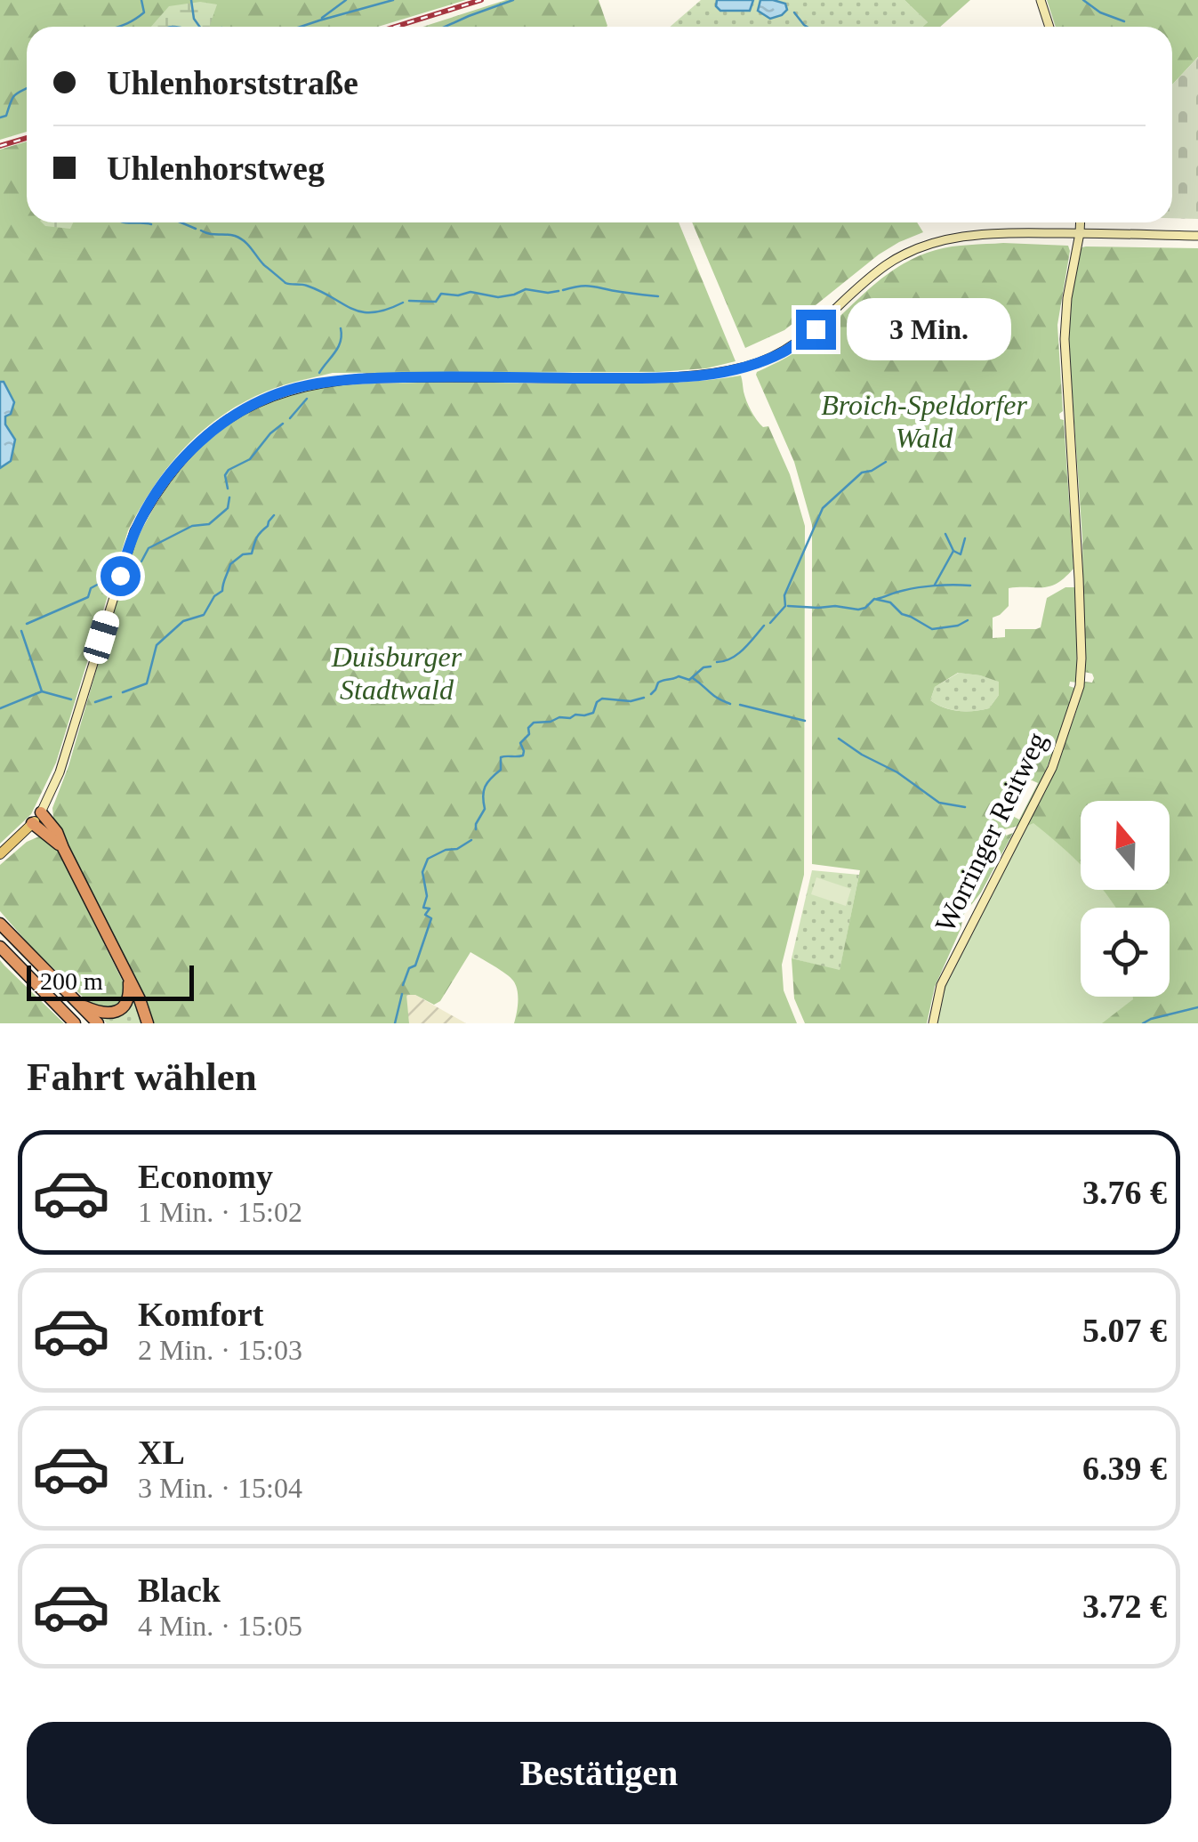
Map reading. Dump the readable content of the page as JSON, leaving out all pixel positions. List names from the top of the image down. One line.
{"streets":{"main road":["Worringer Reitweg"]},"parks":["Broich-Speldorfer Wald","Duisburger Stadtwald"],"scale_bar":"200 m","north":"top","page":{"banner":["Uhlenhorststraße","Uhlenhorstweg"],"bubble":"3 Min.","scale":"200 m","heading":"Fahrt wählen","list":[{"name":"Economy","note":"1 Min. · 15:02","value":"3.76 €"},{"name":"Komfort","note":"2 Min. · 15:03","value":"5.07 €"},{"name":"XL","note":"3 Min. · 15:04","value":"6.39 €"},{"name":"Black","note":"4 Min. · 15:05","value":"3.72 €"}],"buttons":"Bestätigen"}}
